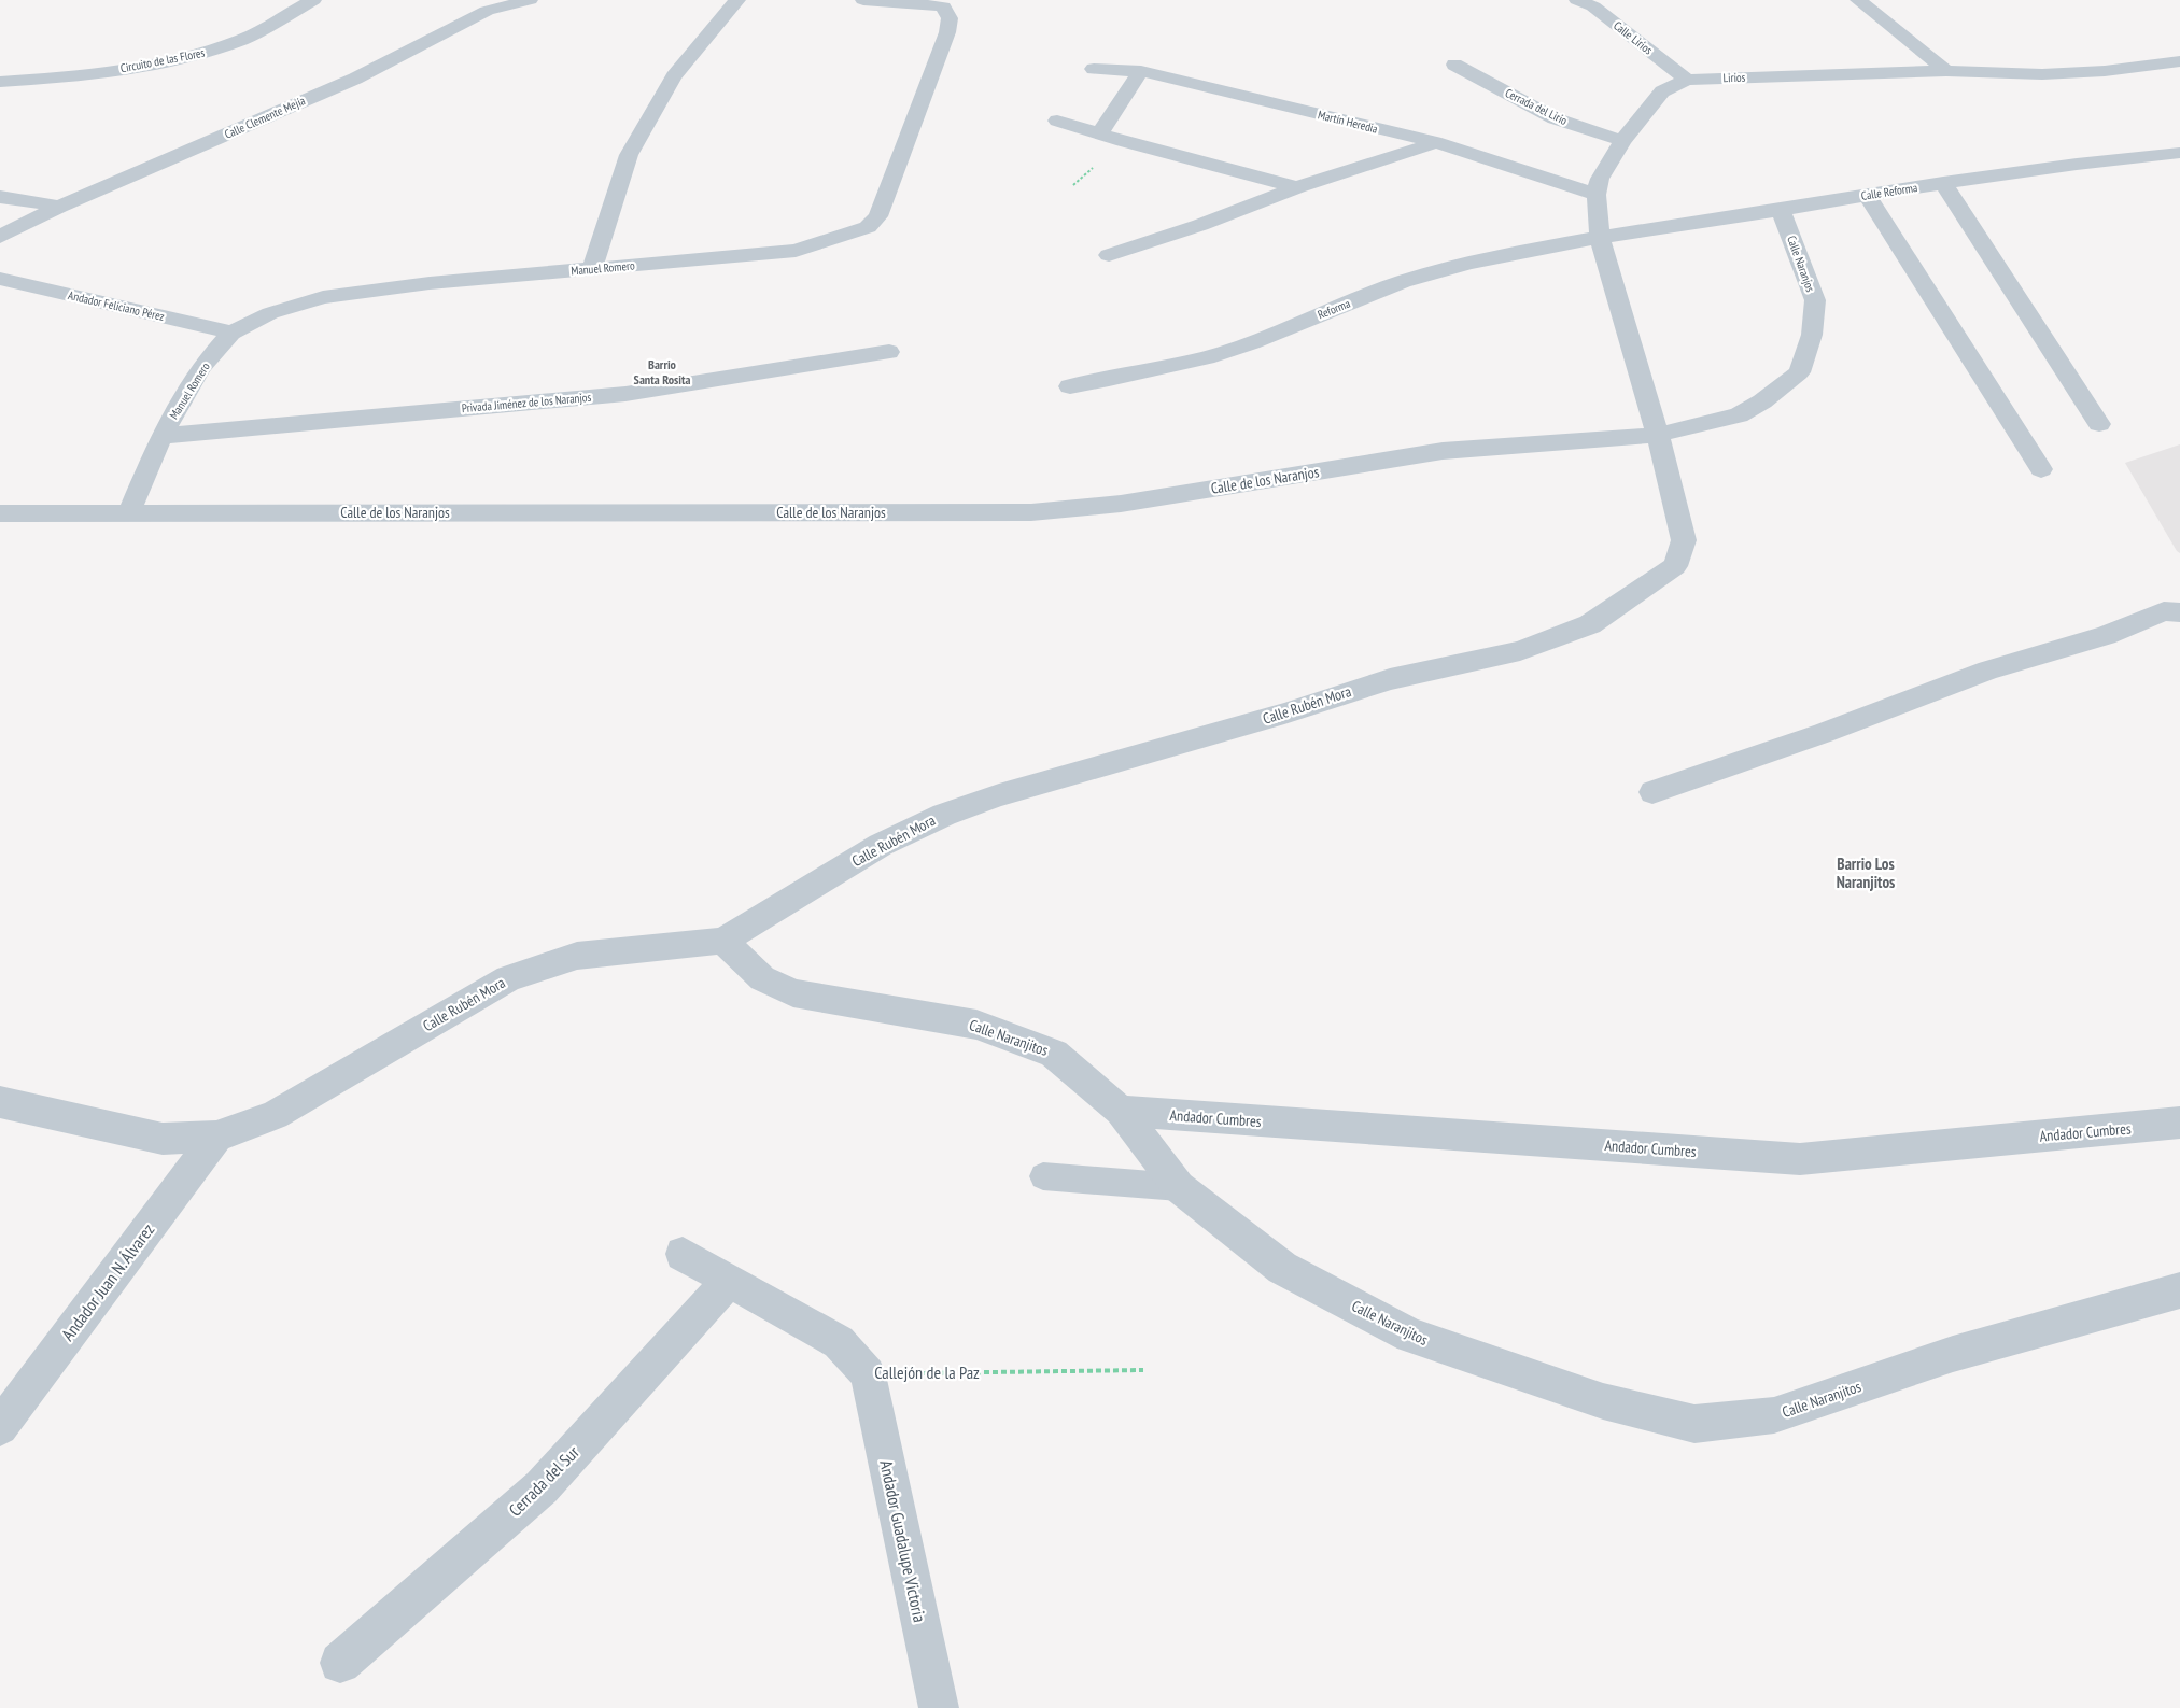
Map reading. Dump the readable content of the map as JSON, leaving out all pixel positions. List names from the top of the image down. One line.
{"streets":{"street":["Calle Lirios","Circuito de las Flores","Lirios","Cerrada del Lirio","Calle Clemente Mejía","Martín Heredia","Calle Reforma","Calle Naranjos","Manuel Romero","Andador Feliciano Pérez","Reforma","Privada Jiménez de los Naranjos","Calle de los Naranjos","Calle Rubén Mora","Calle Naranjitos","Andador Cumbres","Andador Juan N. Álvarez","Callejón de la Paz","Cerrada del Sur","Andador Guadalupe Victoria"]},"crossings":[["Calle Lirios","Lirios"],["Lirios","Cerrada del Lirio"],["Lirios","Martín Heredia"],["Lirios","Calle Reforma"],["Lirios","Calle Naranjos"],["Lirios","Reforma"],["Lirios","Calle de los Naranjos"],["Lirios","Calle Rubén Mora"],["Calle Reforma","Calle Naranjos"],["Calle Reforma","Reforma"],["Calle Naranjos","Calle de los Naranjos"],["Calle Naranjos","Calle Rubén Mora"],["Manuel Romero","Andador Feliciano Pérez"],["Manuel Romero","Privada Jiménez de los Naranjos"],["Manuel Romero","Calle de los Naranjos"],["Calle de los Naranjos","Calle Rubén Mora"],["Calle Rubén Mora","Calle Naranjitos"],["Calle Rubén Mora","Andador Juan N. Álvarez"],["Calle Naranjitos","Andador Cumbres"],["Callejón de la Paz","Cerrada del Sur"],["Callejón de la Paz","Andador Guadalupe Victoria"]],"districts":["Barrio Santa Rosita","Barrio Los Naranjitos"]}
